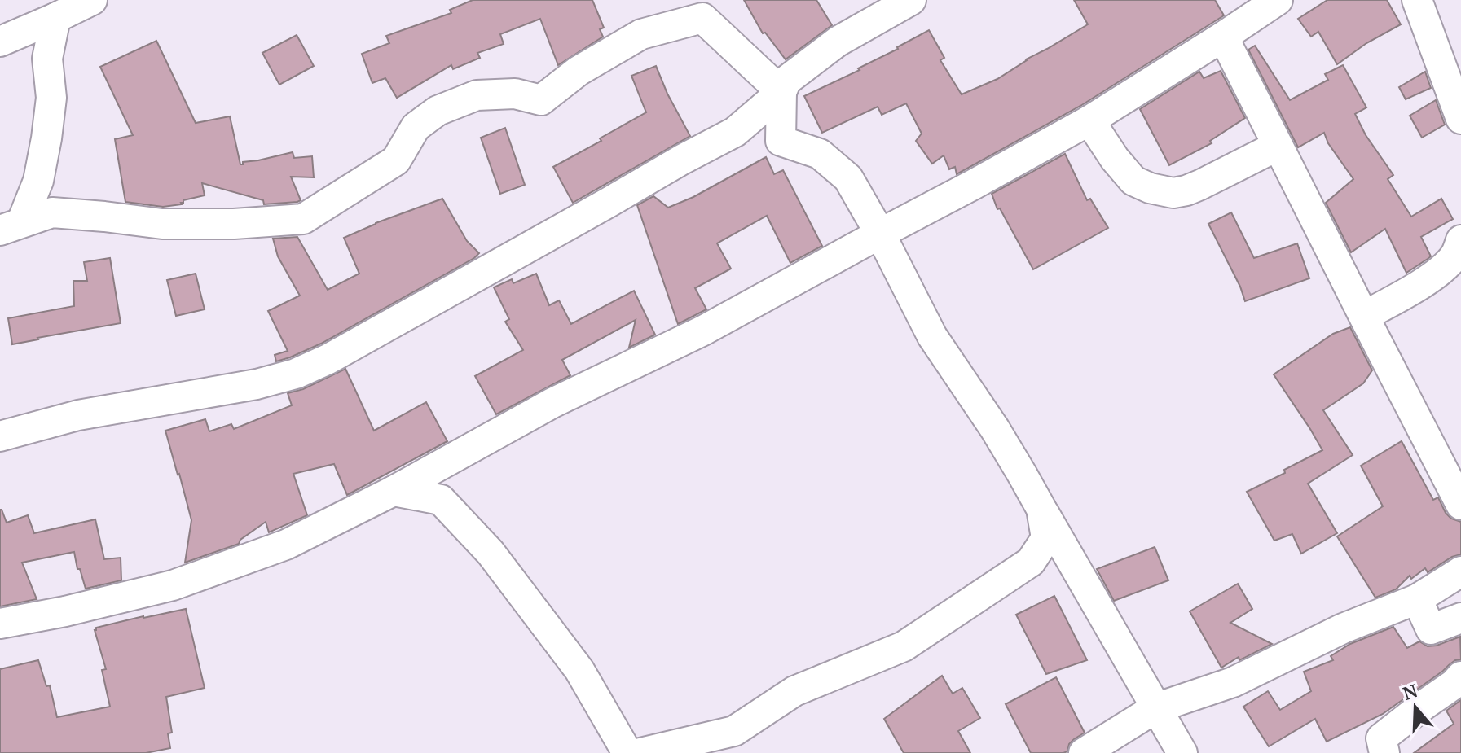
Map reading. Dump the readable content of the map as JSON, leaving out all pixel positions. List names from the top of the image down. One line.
{"north":"top"}
